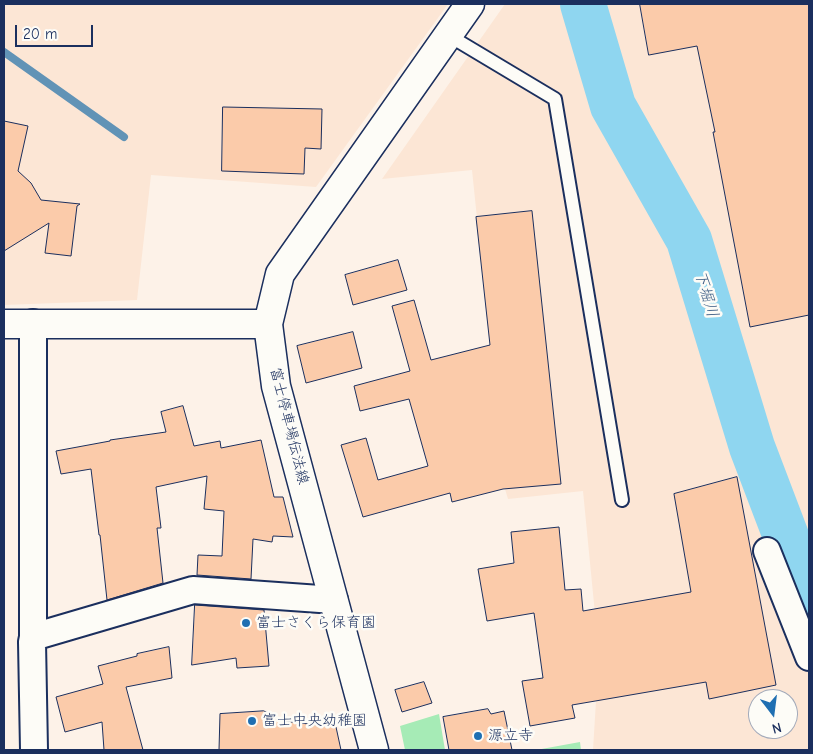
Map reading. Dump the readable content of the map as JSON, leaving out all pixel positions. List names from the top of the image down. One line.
{"streets":{"main road":["富士停車場伝法線"]},"water":["下堀川"],"places":["富士さくら保育園","富士中央幼稚園","源立寺"],"scale_bar":"20 m","north":"bottom"}
